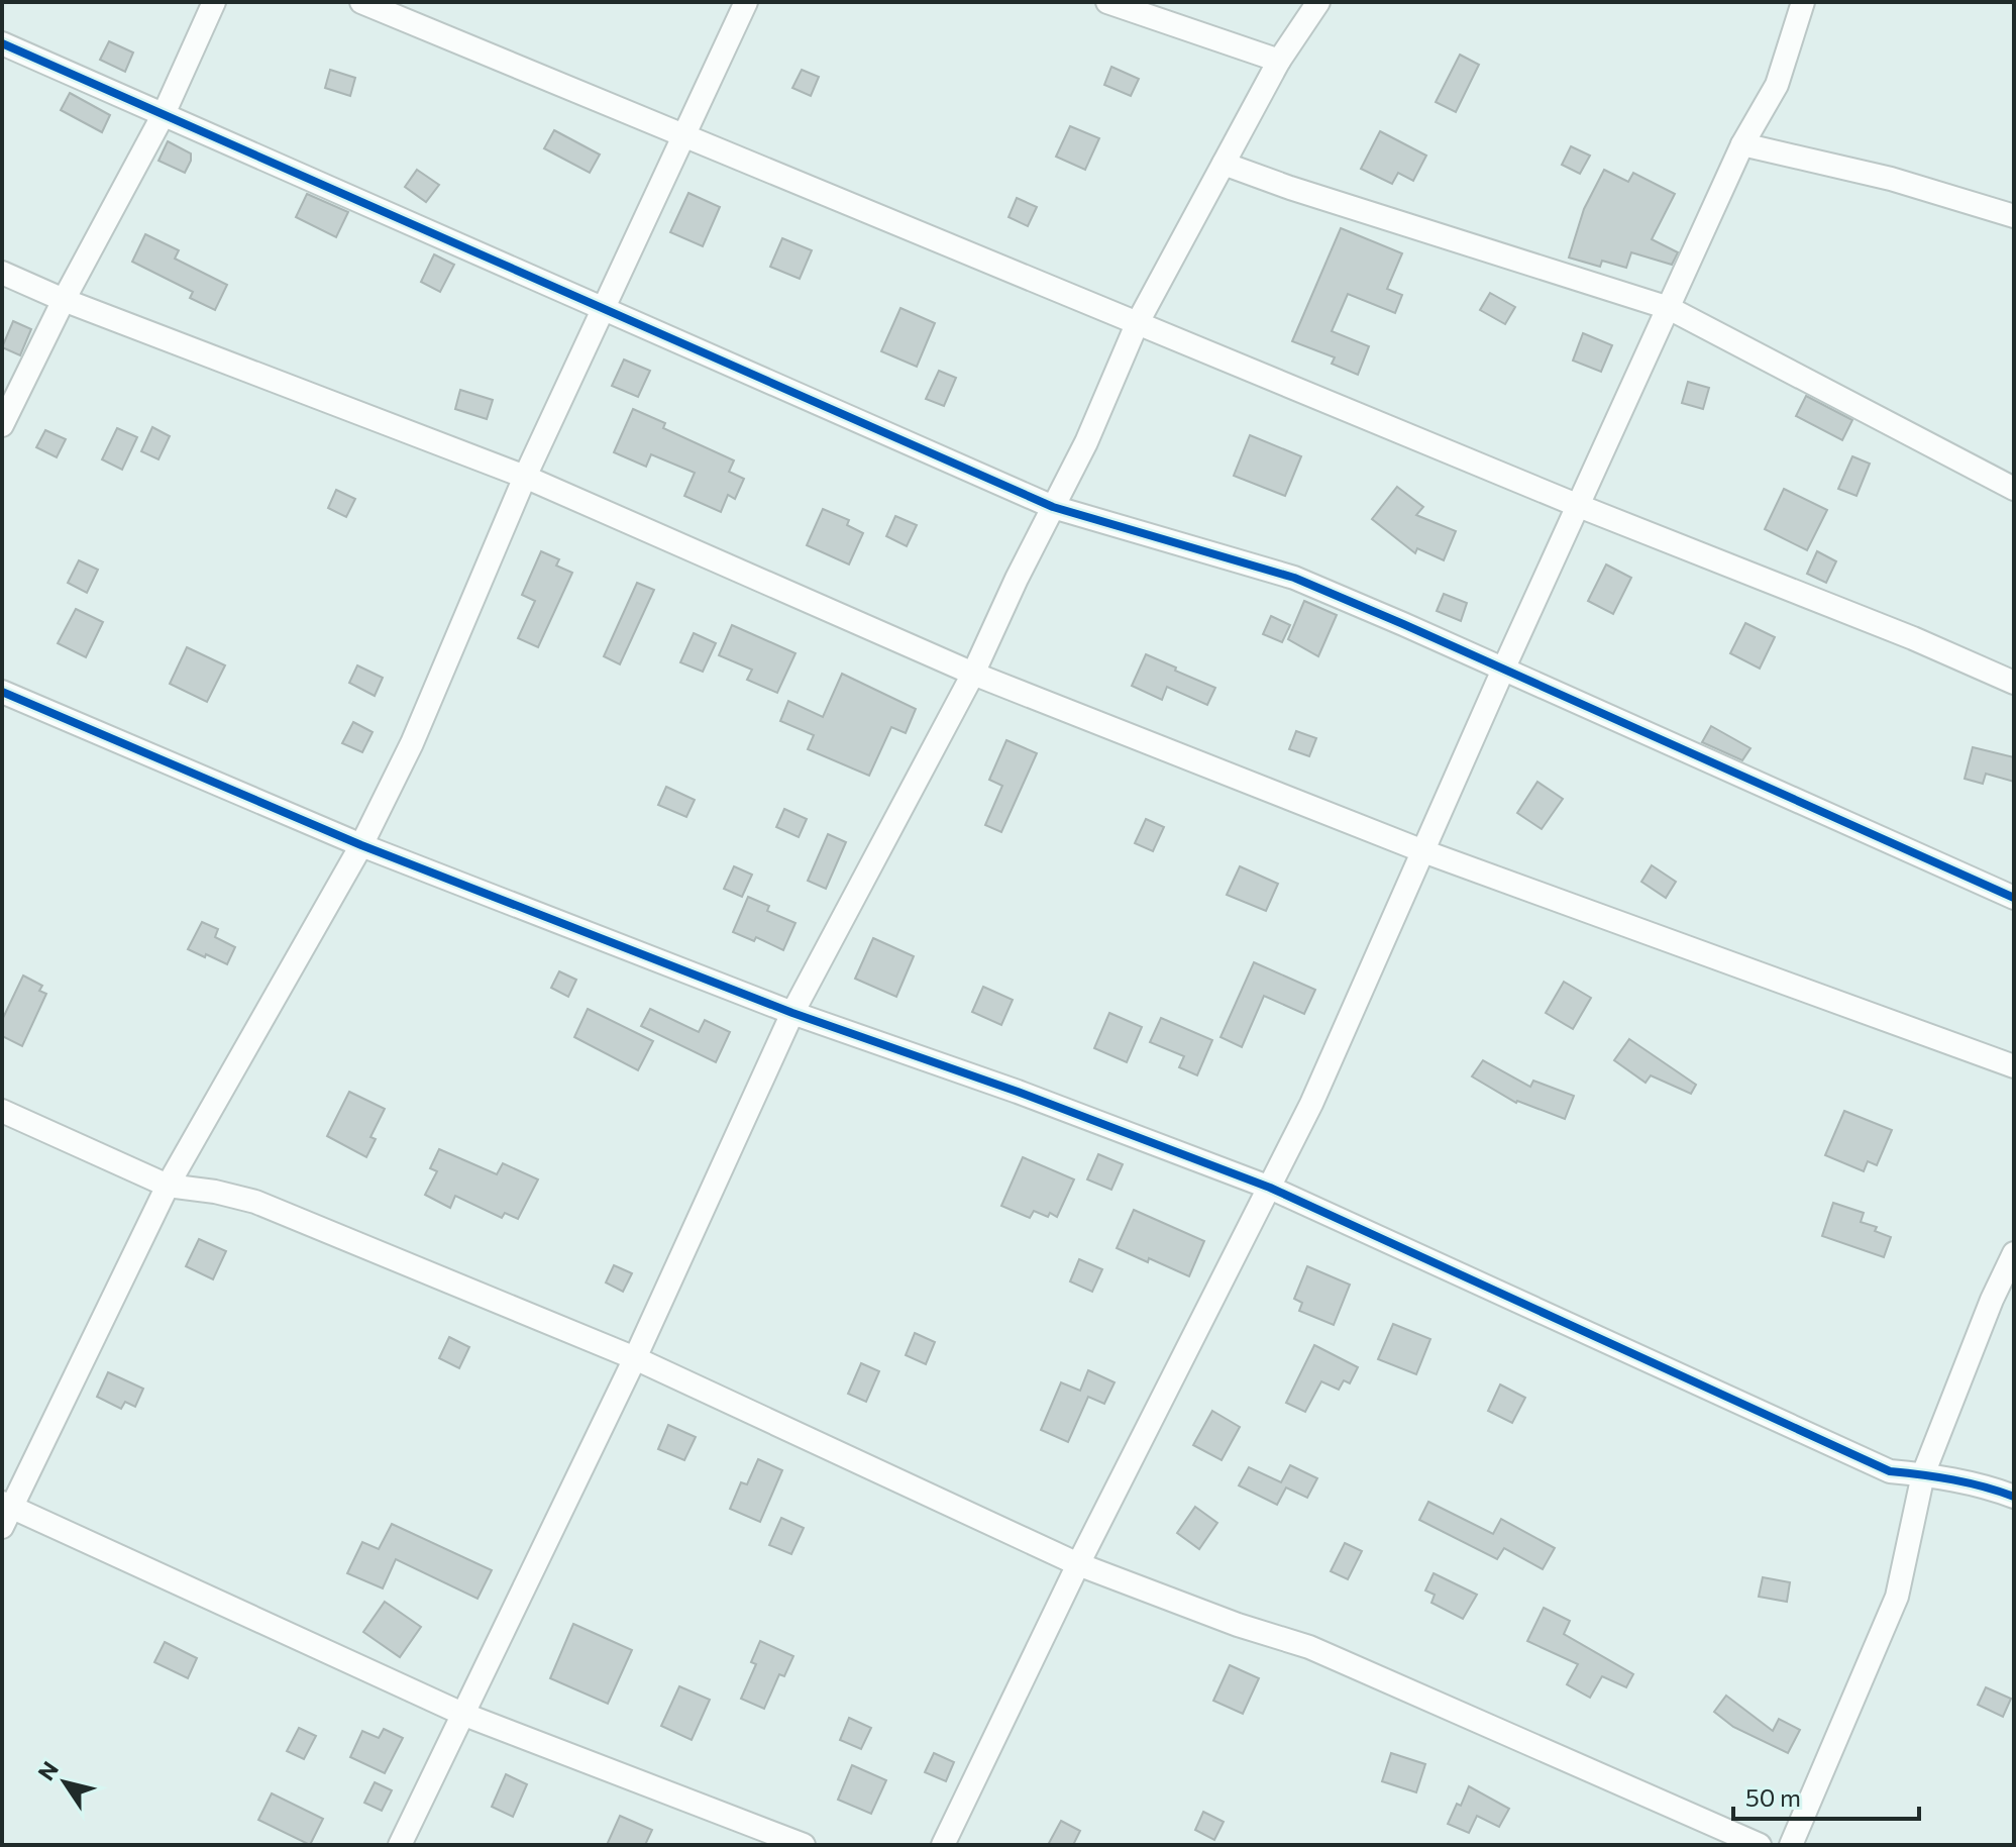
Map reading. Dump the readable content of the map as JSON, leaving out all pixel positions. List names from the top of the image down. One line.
{"scale_bar":"50 m","north":"top left"}
